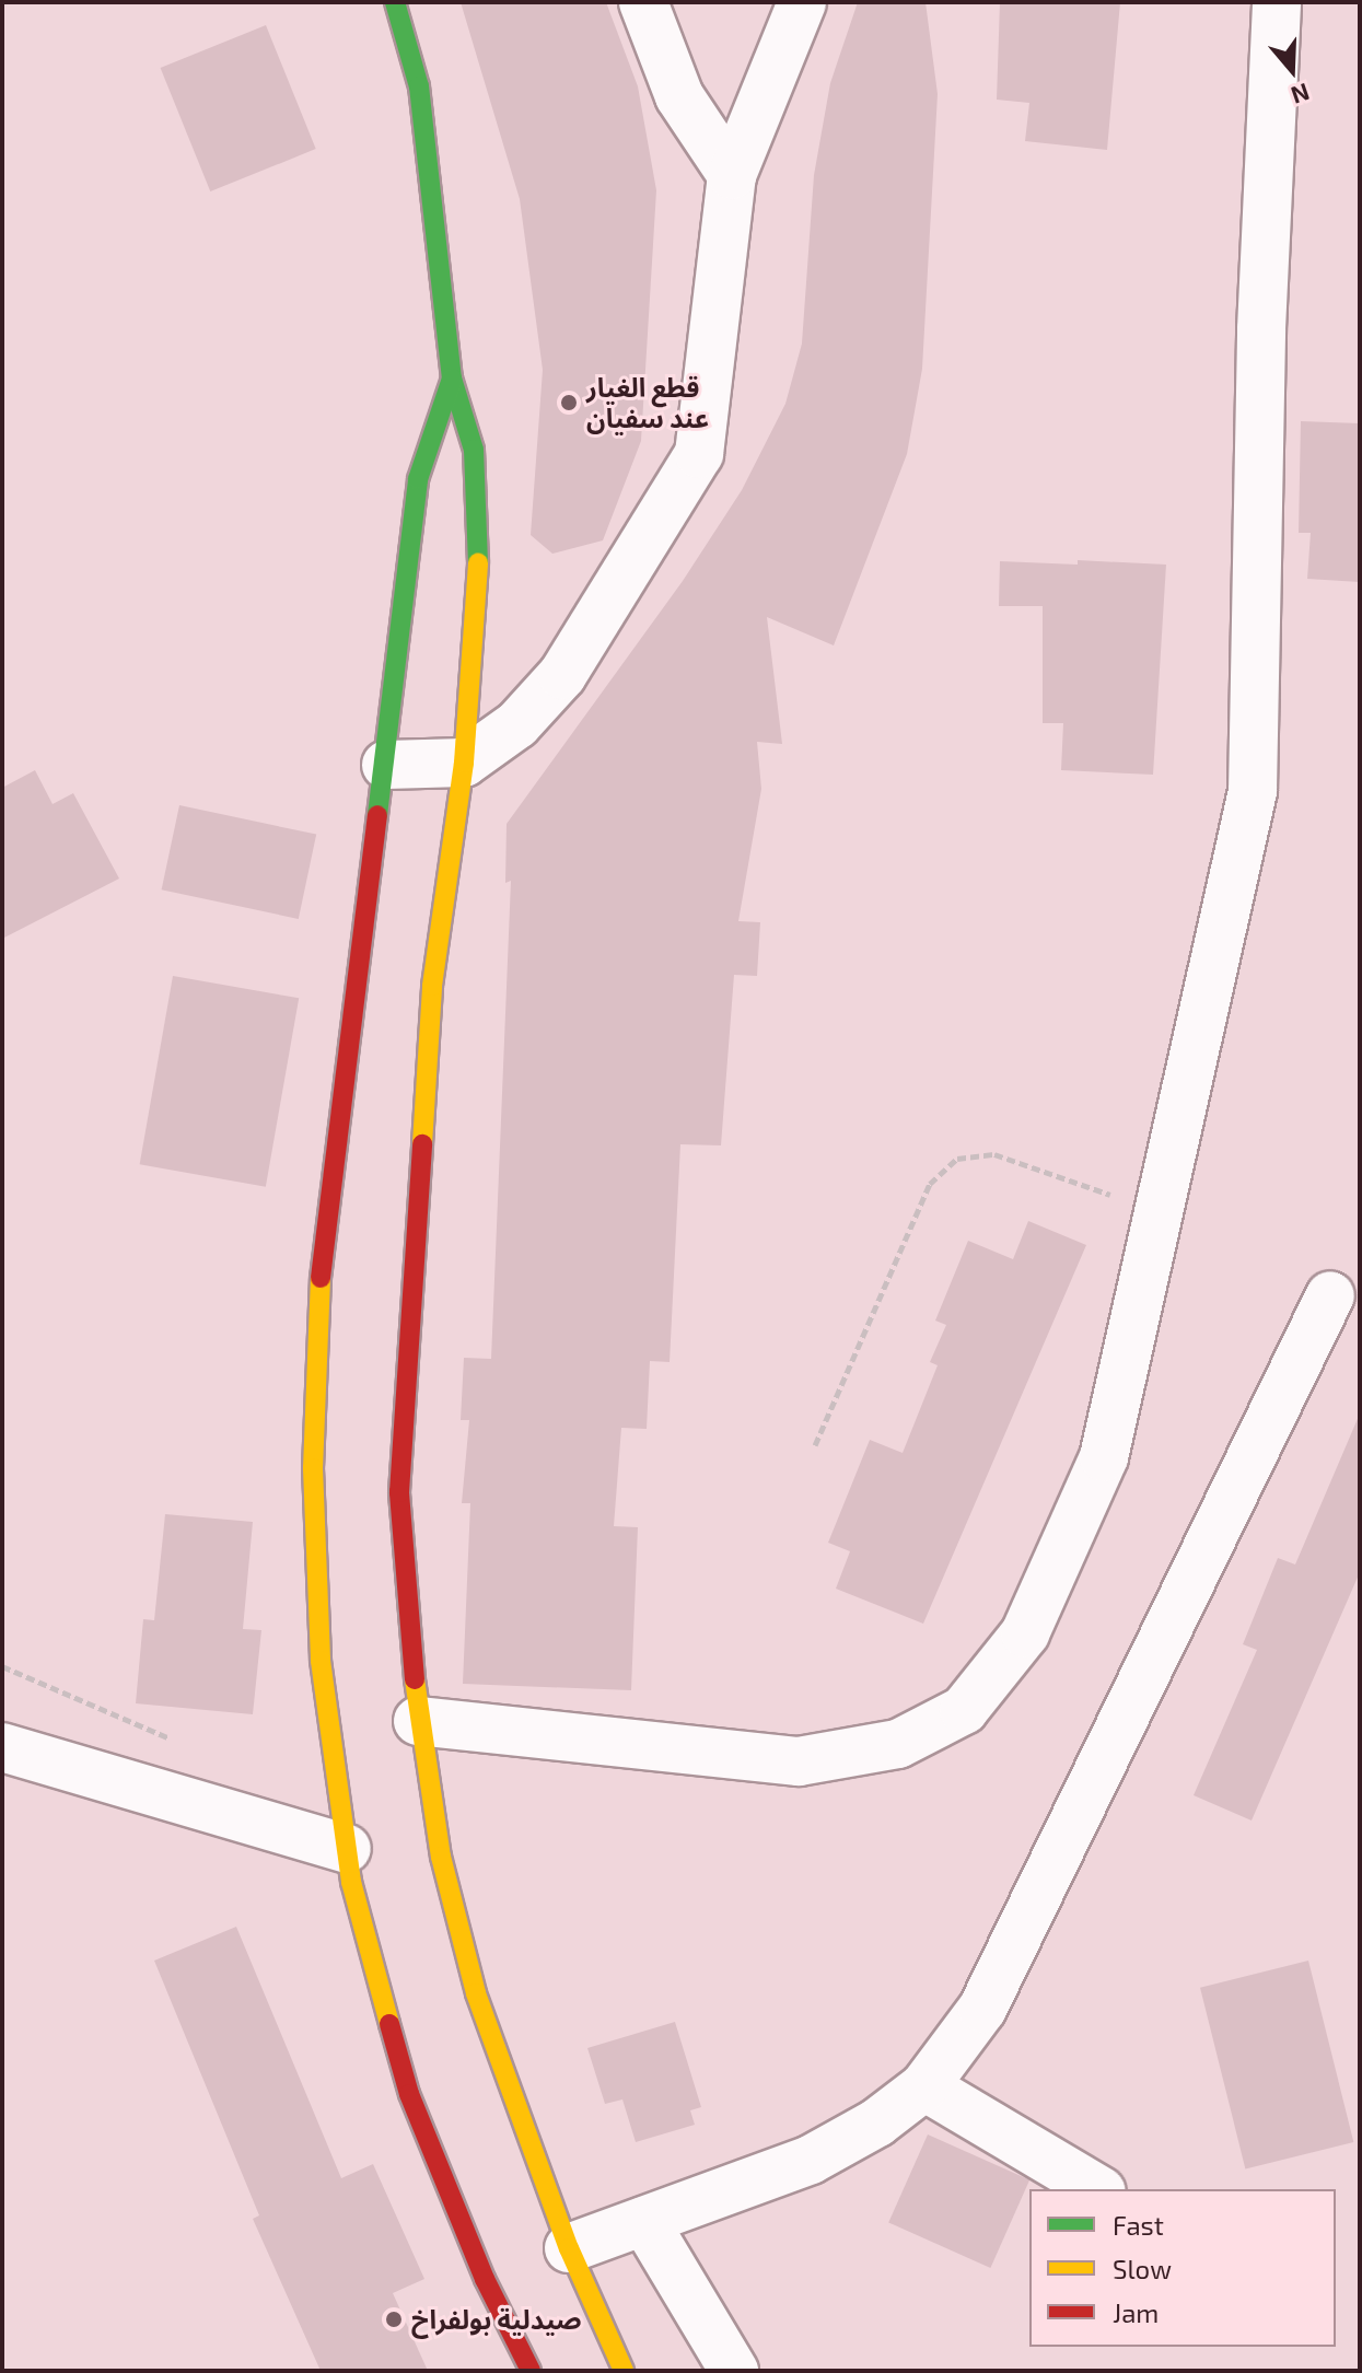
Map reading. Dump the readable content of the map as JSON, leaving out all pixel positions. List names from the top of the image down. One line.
{"places":["قطع الغيار عند سفيان","صيدلية بولفراخ"],"legend":["Fast","Slow","Jam"],"north":"bottom"}
